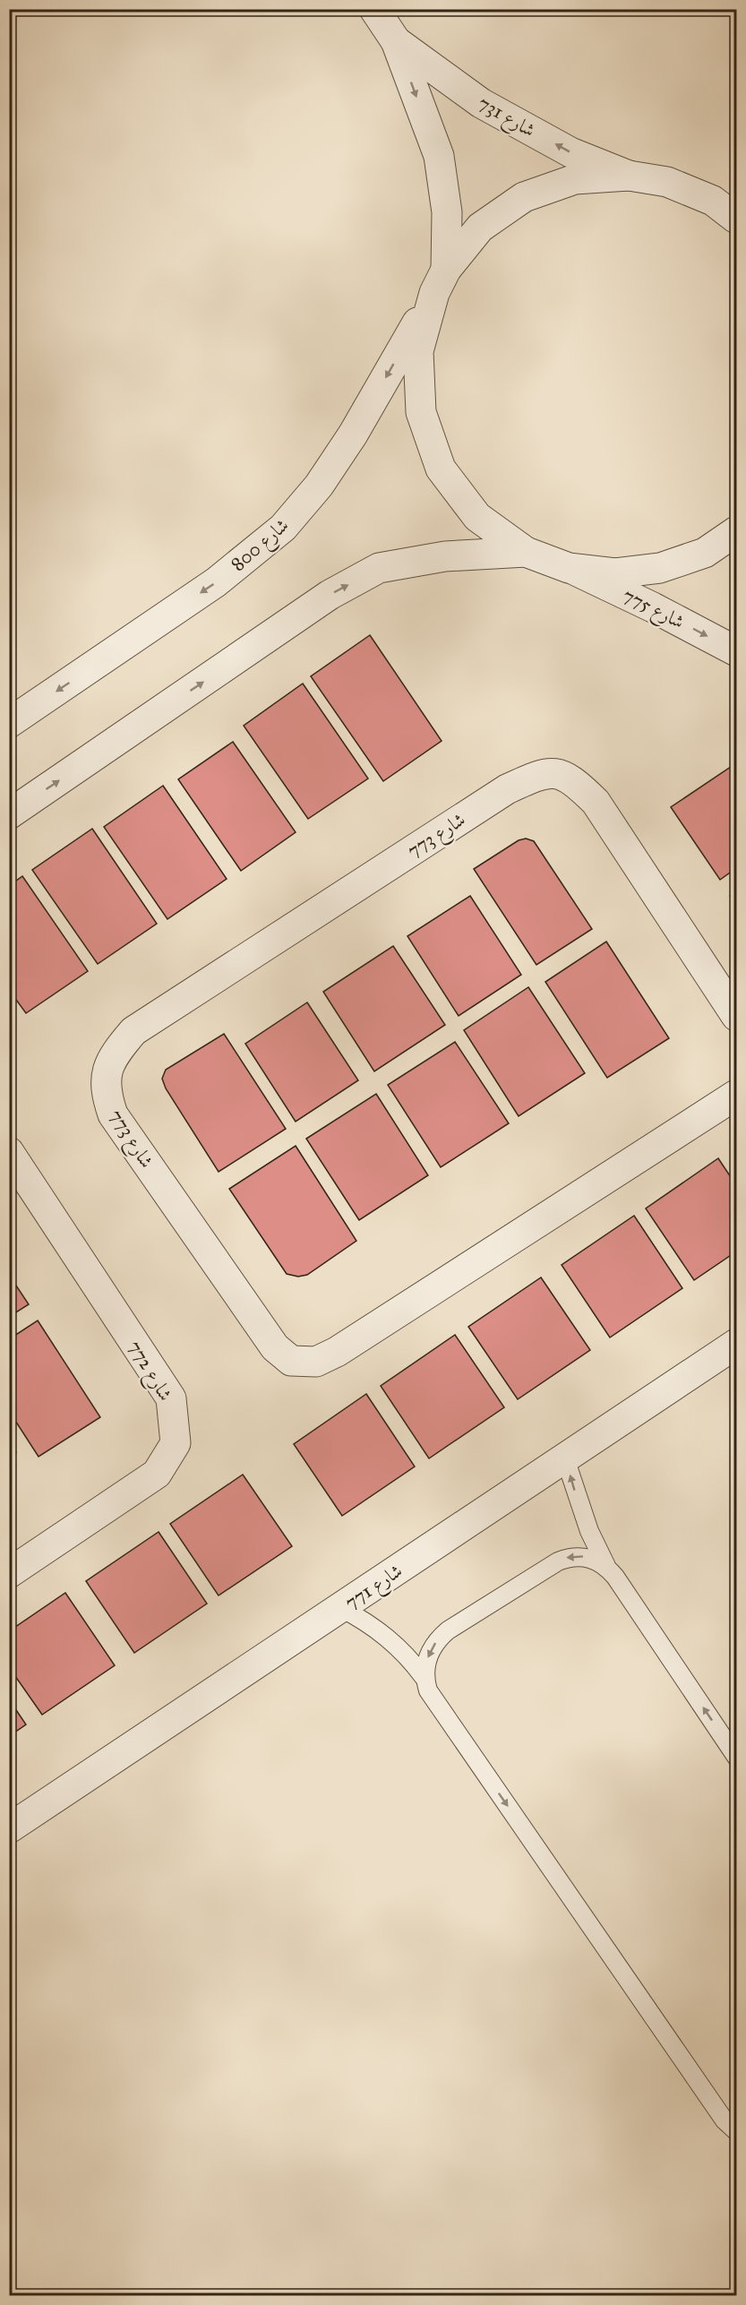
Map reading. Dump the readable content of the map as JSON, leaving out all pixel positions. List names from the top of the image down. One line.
{"streets":{"street":["شارع 731","شارع 800","شارع 775","شارع 773","شارع 772","شارع 771"]},"crossings":[["شارع 731","شارع 800"]],"one_way":["شارع 775"]}
